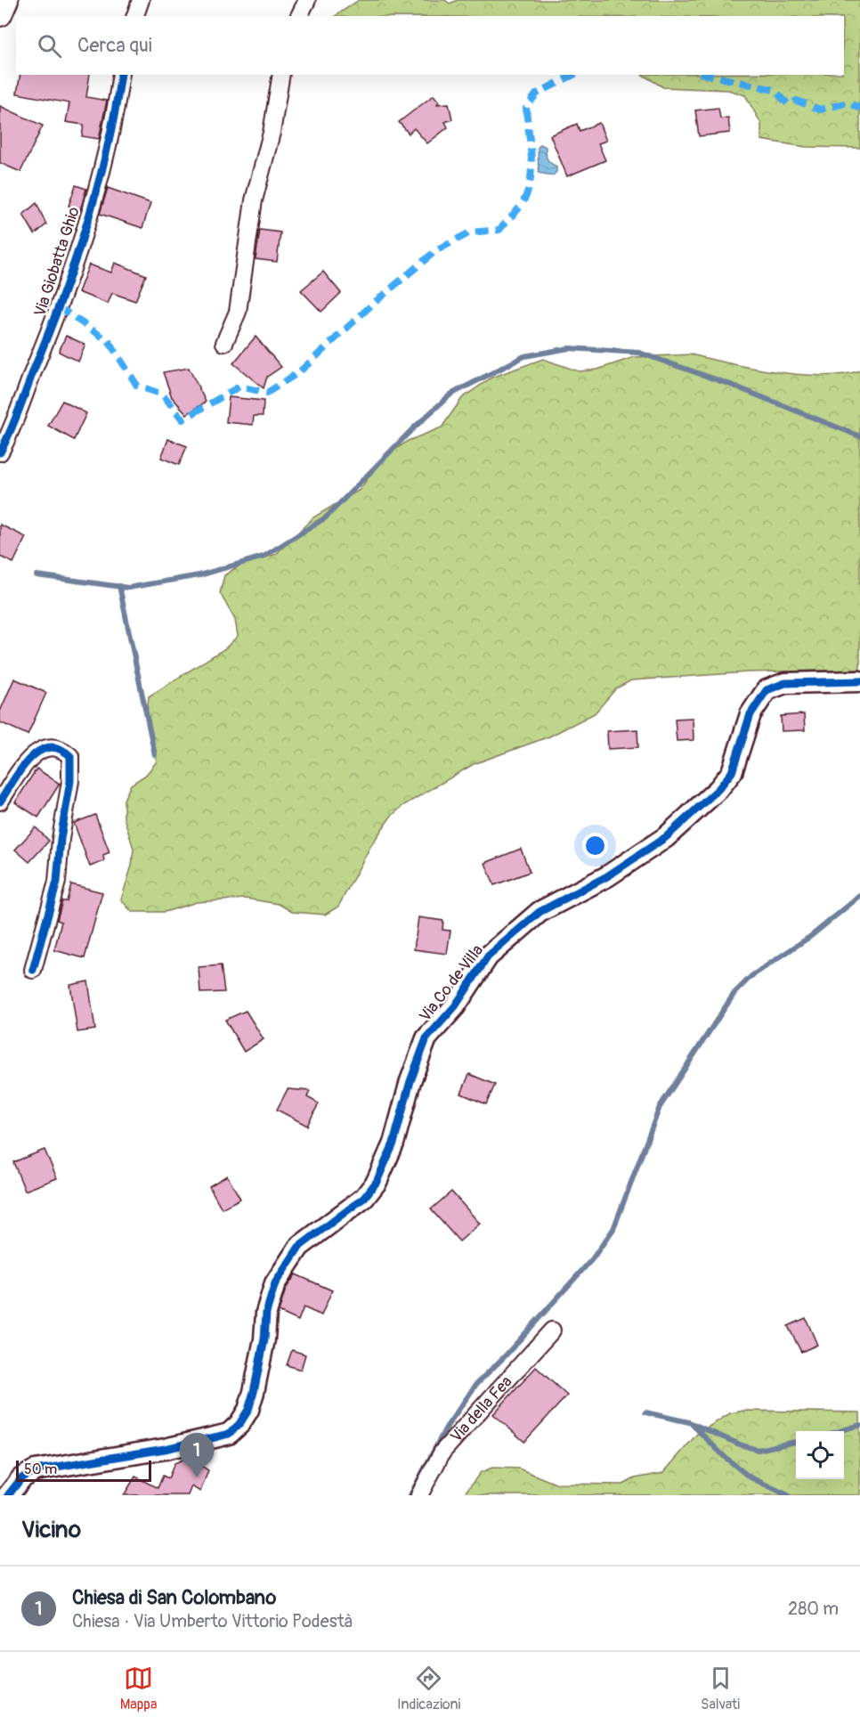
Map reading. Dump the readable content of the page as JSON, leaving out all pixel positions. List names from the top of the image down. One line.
{"streets":{"street":["Via Giobatta Ghio","Via Co de Villa","Via della Fea"]},"scale_bar":"50 m","page":{"search":"Cerca qui","pins":"1","scale":"50 m","heading":"Vicino","list":[{"mark":"1","name":"Chiesa di San Colombano","note":"Chiesa · Via Umberto Vittorio Podestà","value":"280 m"}],"nav":["Mappa","Indicazioni","Salvati"]}}
